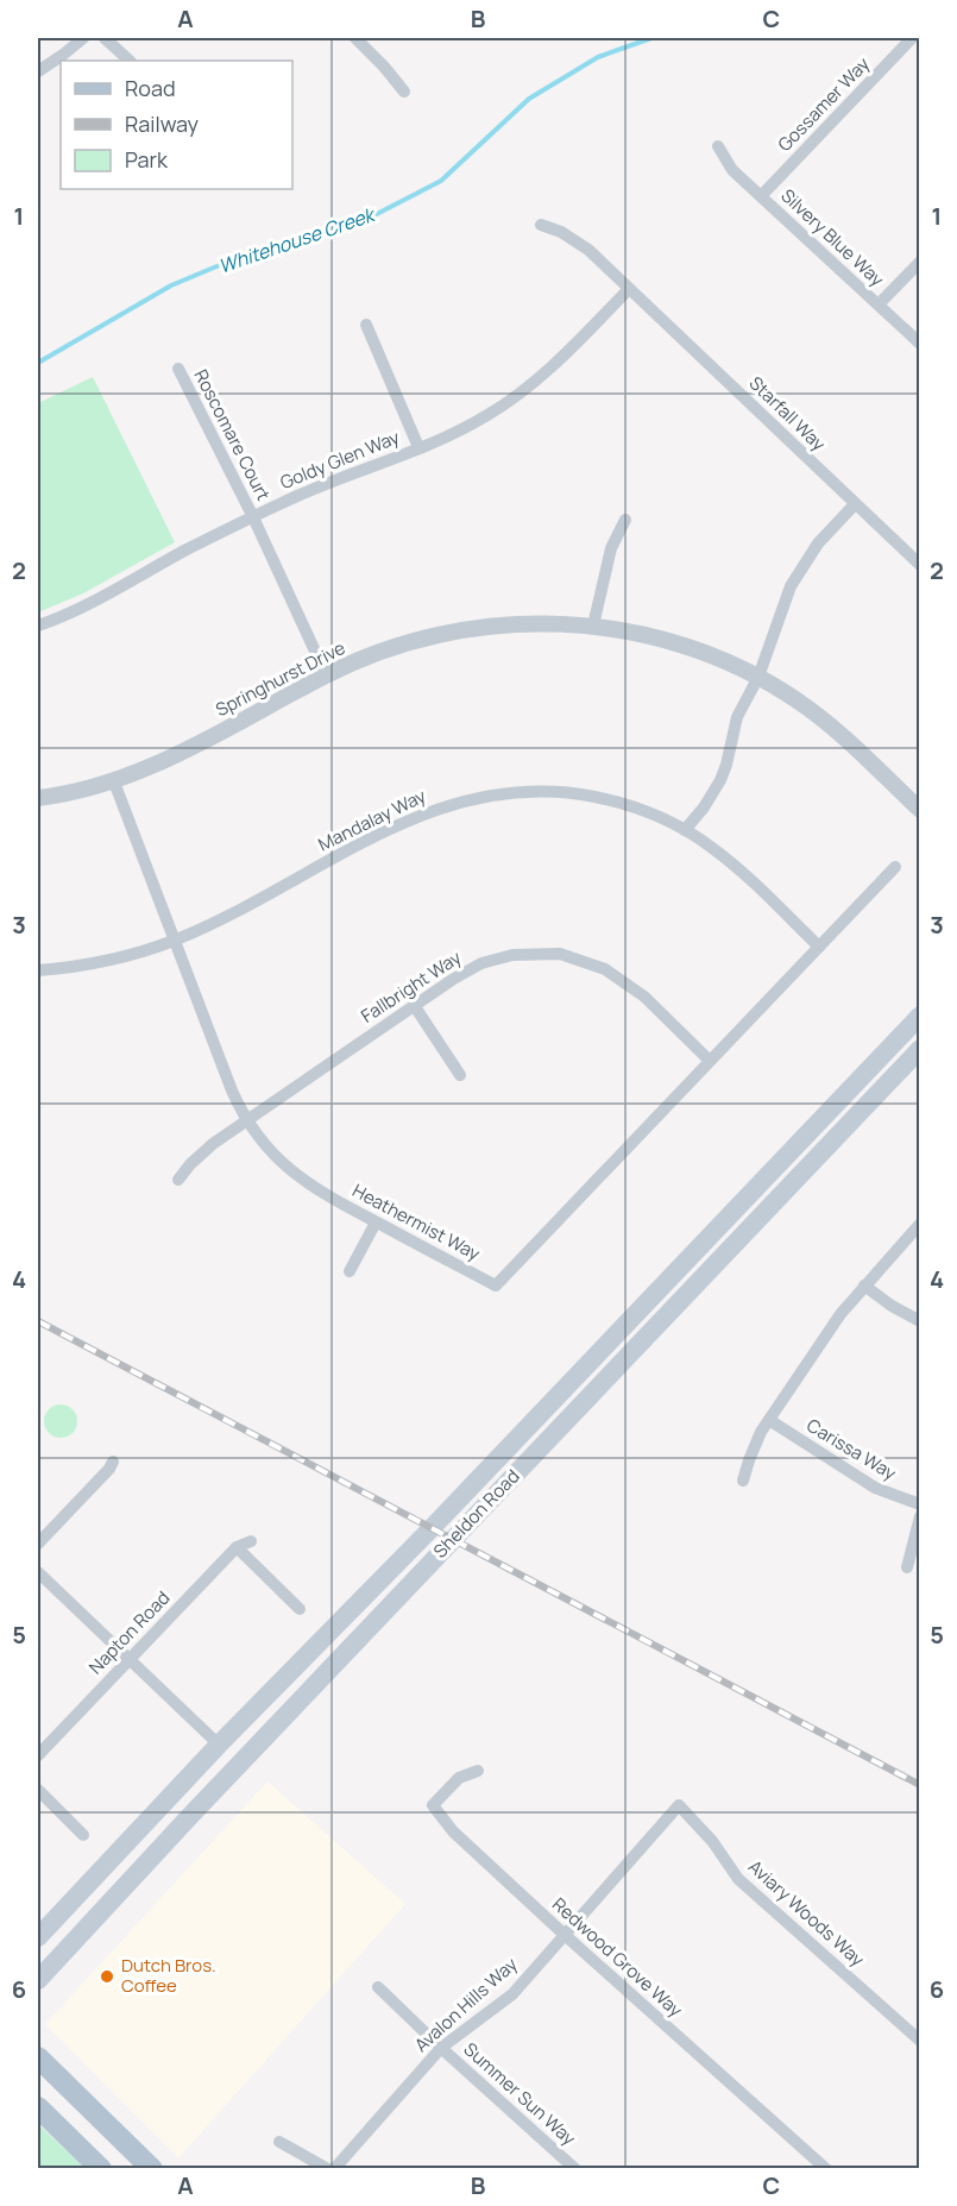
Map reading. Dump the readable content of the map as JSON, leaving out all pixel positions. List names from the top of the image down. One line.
{"streets":{"main road":["Sheldon Road"],"street":["Gossamer Way","Silvery Blue Way","Starfall Way","Roscomare Court","Goldy Glen Way","Springhurst Drive","Mandalay Way","Fallbright Way","Heathermist Way","Carissa Way","Napton Road","Aviary Woods Way","Redwood Grove Way","Avalon Hills Way","Summer Sun Way"]},"crossings":[["Gossamer Way","Silvery Blue Way"],["Starfall Way","Goldy Glen Way"],["Roscomare Court","Goldy Glen Way"],["Roscomare Court","Springhurst Drive"],["Springhurst Drive","Heathermist Way"],["Mandalay Way","Heathermist Way"],["Fallbright Way","Heathermist Way"],["Aviary Woods Way","Avalon Hills Way"],["Redwood Grove Way","Avalon Hills Way"],["Avalon Hills Way","Summer Sun Way"]],"water":["Whitehouse Creek"],"places":["Dutch Bros. Coffee"],"legend":["Road","Railway","Park"],"grid":{"columns":["A","B","C"],"rows":["1","2","3","4","5","6"]}}
